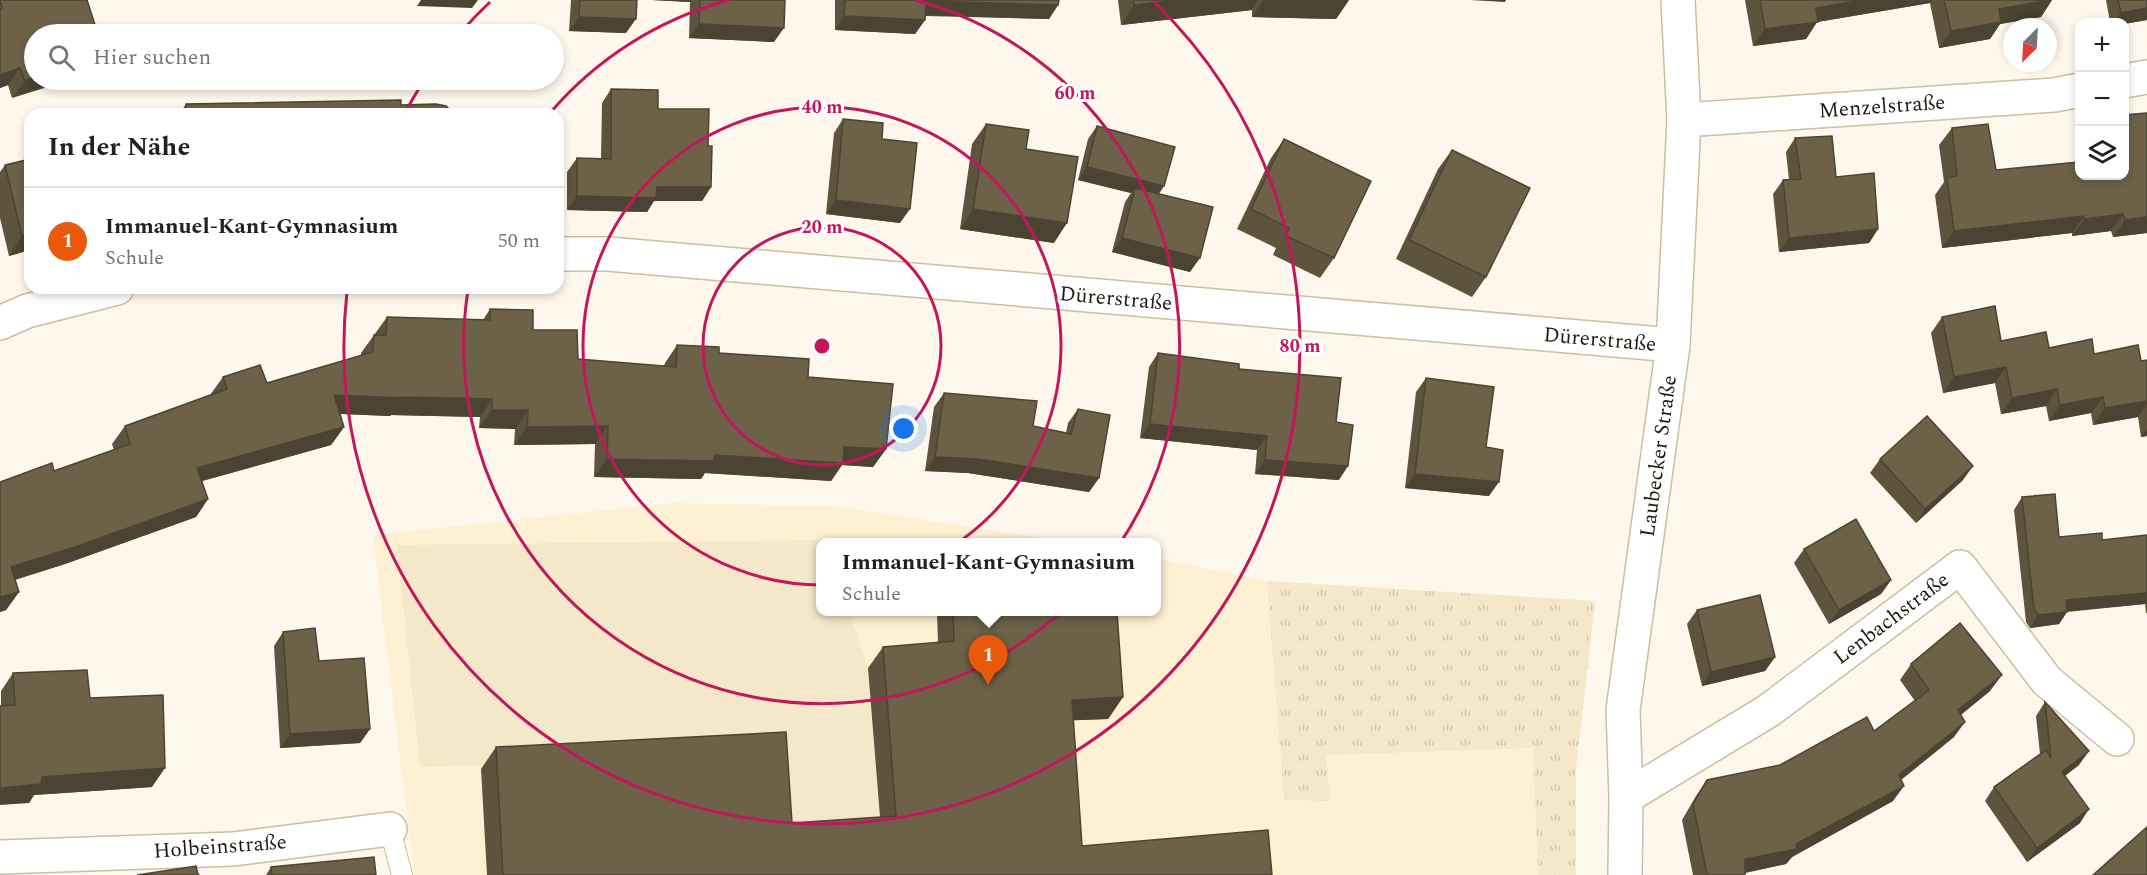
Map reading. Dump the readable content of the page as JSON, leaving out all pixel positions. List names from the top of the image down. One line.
{"streets":{"street":["Menzelstraße","Dürerstraße","Laubecker Straße","Lenbachstraße","Holbeinstraße"]},"crossings":[["Menzelstraße","Laubecker Straße"],["Dürerstraße","Laubecker Straße"],["Laubecker Straße","Lenbachstraße"]],"north":"bottom left","page":{"map_buttons":["+","−"],"search":"Hier suchen","heading":"In der Nähe","list":[{"mark":"1","name":"Immanuel-Kant-Gymnasium","note":"Schule","value":"50 m"}],"popup":["Immanuel-Kant-Gymnasium","Schule"],"pins":"1"},"rings":["60 m","40 m","20 m","80 m"]}
